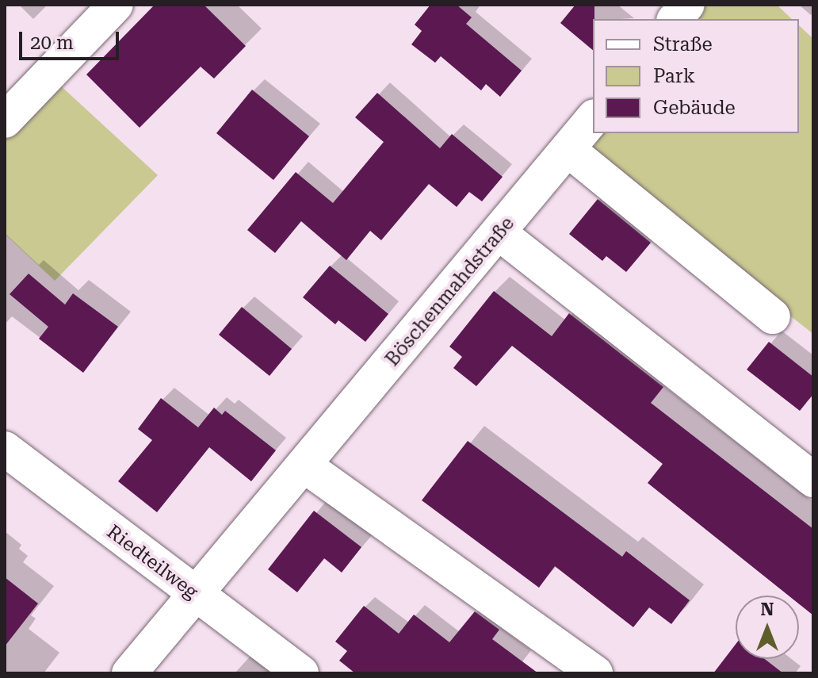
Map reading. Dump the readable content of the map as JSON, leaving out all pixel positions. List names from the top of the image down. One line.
{"streets":{"street":["Böschenmahdstraße","Riedteilweg"]},"crossings":[["Böschenmahdstraße","Riedteilweg"]],"legend":["Straße","Park","Gebäude"],"scale_bar":"20 m","north":"top"}
